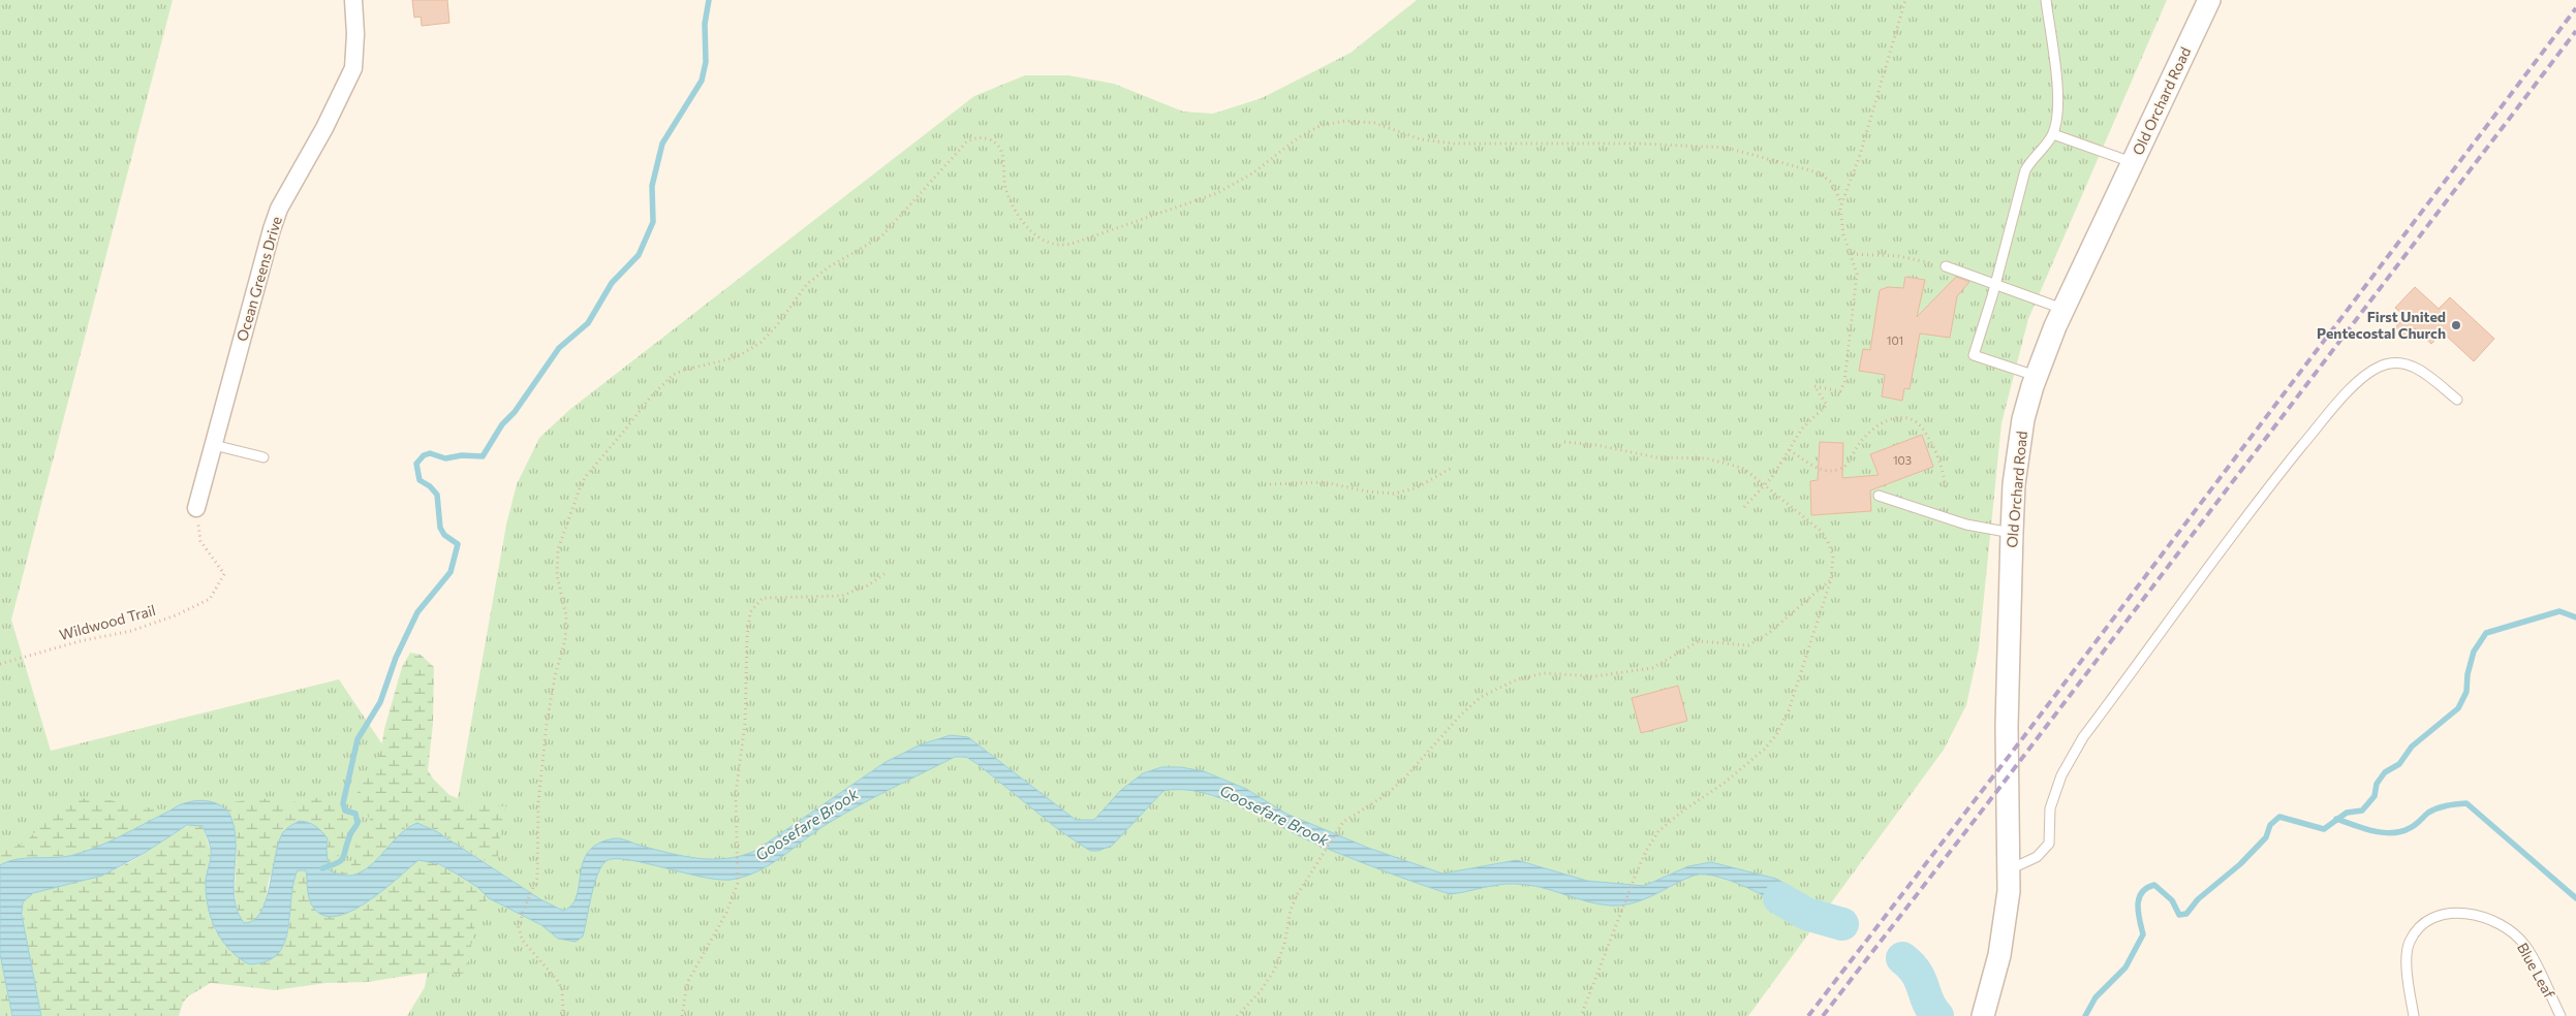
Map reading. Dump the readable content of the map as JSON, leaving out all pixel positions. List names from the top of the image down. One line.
{"streets":{"street":["Old Orchard Road","Ocean Greens Drive"],"lane":["Blue Leaf"],"path":["Wildwood Trail"]},"crossings":[["Ocean Greens Drive","Wildwood Trail"]],"water":["Goosefare Brook"],"places":["First United Pentecostal Church"],"house_numbers":["101","103"]}
